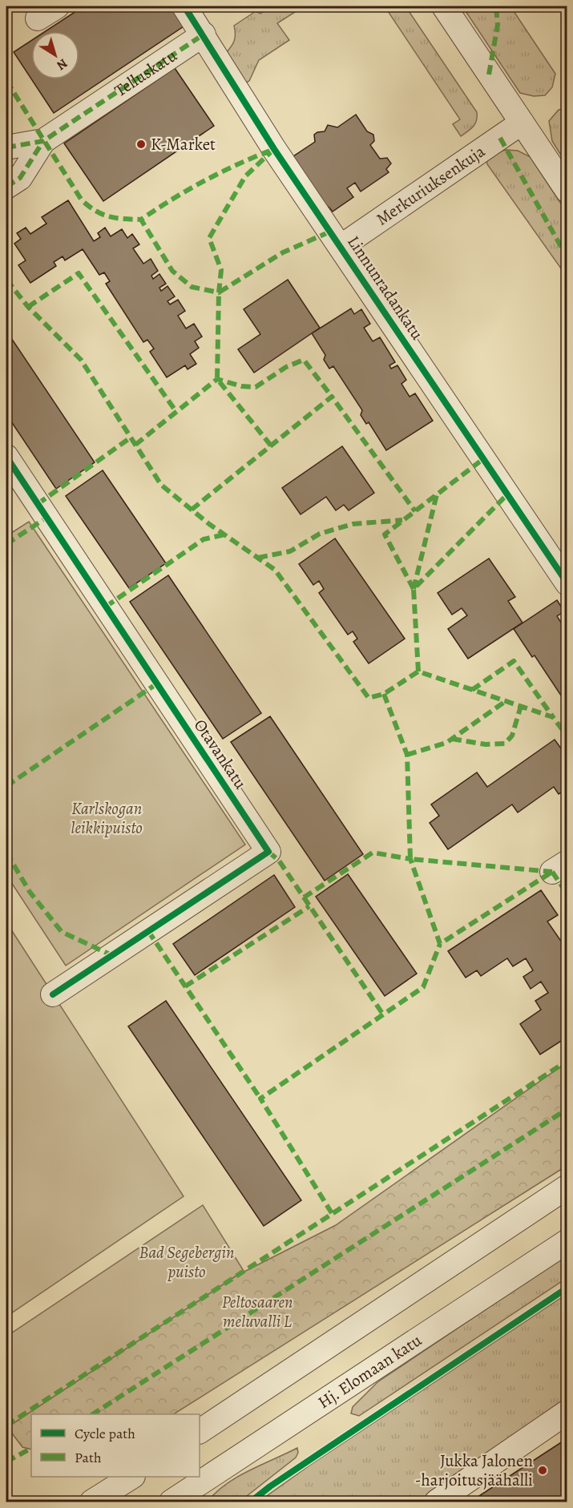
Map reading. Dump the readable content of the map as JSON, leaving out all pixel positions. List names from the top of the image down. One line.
{"streets":{"street":["Telluskatu","Merkuriuksenkuja","Linnunradankatu","Otavankatu","Hj. Elomaan katu"]},"crossings":[["Telluskatu","Linnunradankatu"],["Merkuriuksenkuja","Linnunradankatu"]],"parks":["Karlskogan leikkipuisto","Bad Segebergin puisto","Peltosaaren meluvalli L"],"places":["K-Market","Jukka Jalonen -harjoitusjäähalli"],"legend":["Cycle path","Path"],"north":"bottom right"}
